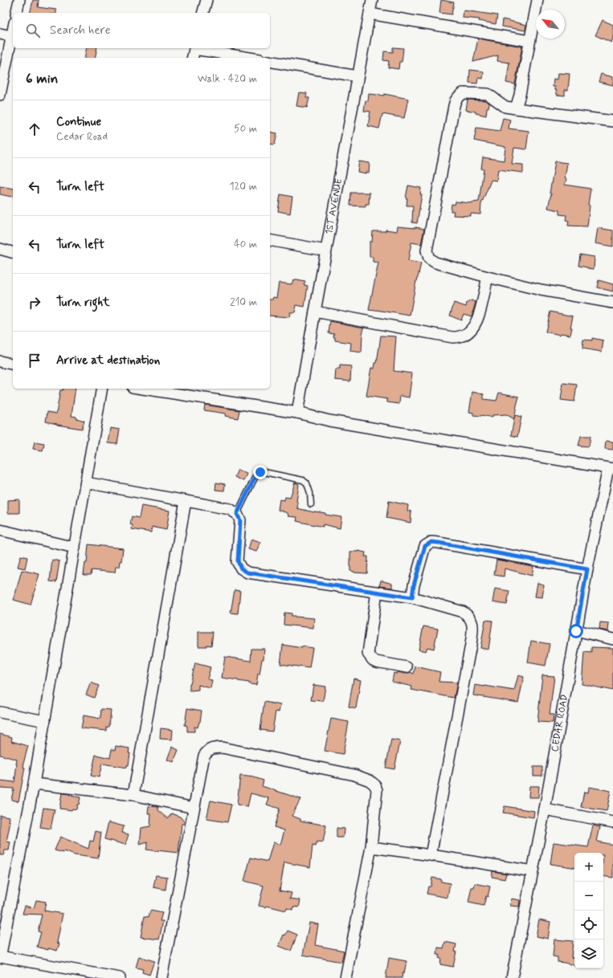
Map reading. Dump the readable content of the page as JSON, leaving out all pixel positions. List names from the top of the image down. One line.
{"streets":{"street":["1ST AVENUE","CEDAR ROAD"]},"north":"top left","page":{"search":"Search here","heading":["6 min","Walk · 420 m"],"list":[["Continue","Cedar Road","50 m"],["Turn left","120 m"],["Turn left","40 m"],["Turn right","210 m"],"Arrive at destination"],"map_buttons":["+","−"]}}
